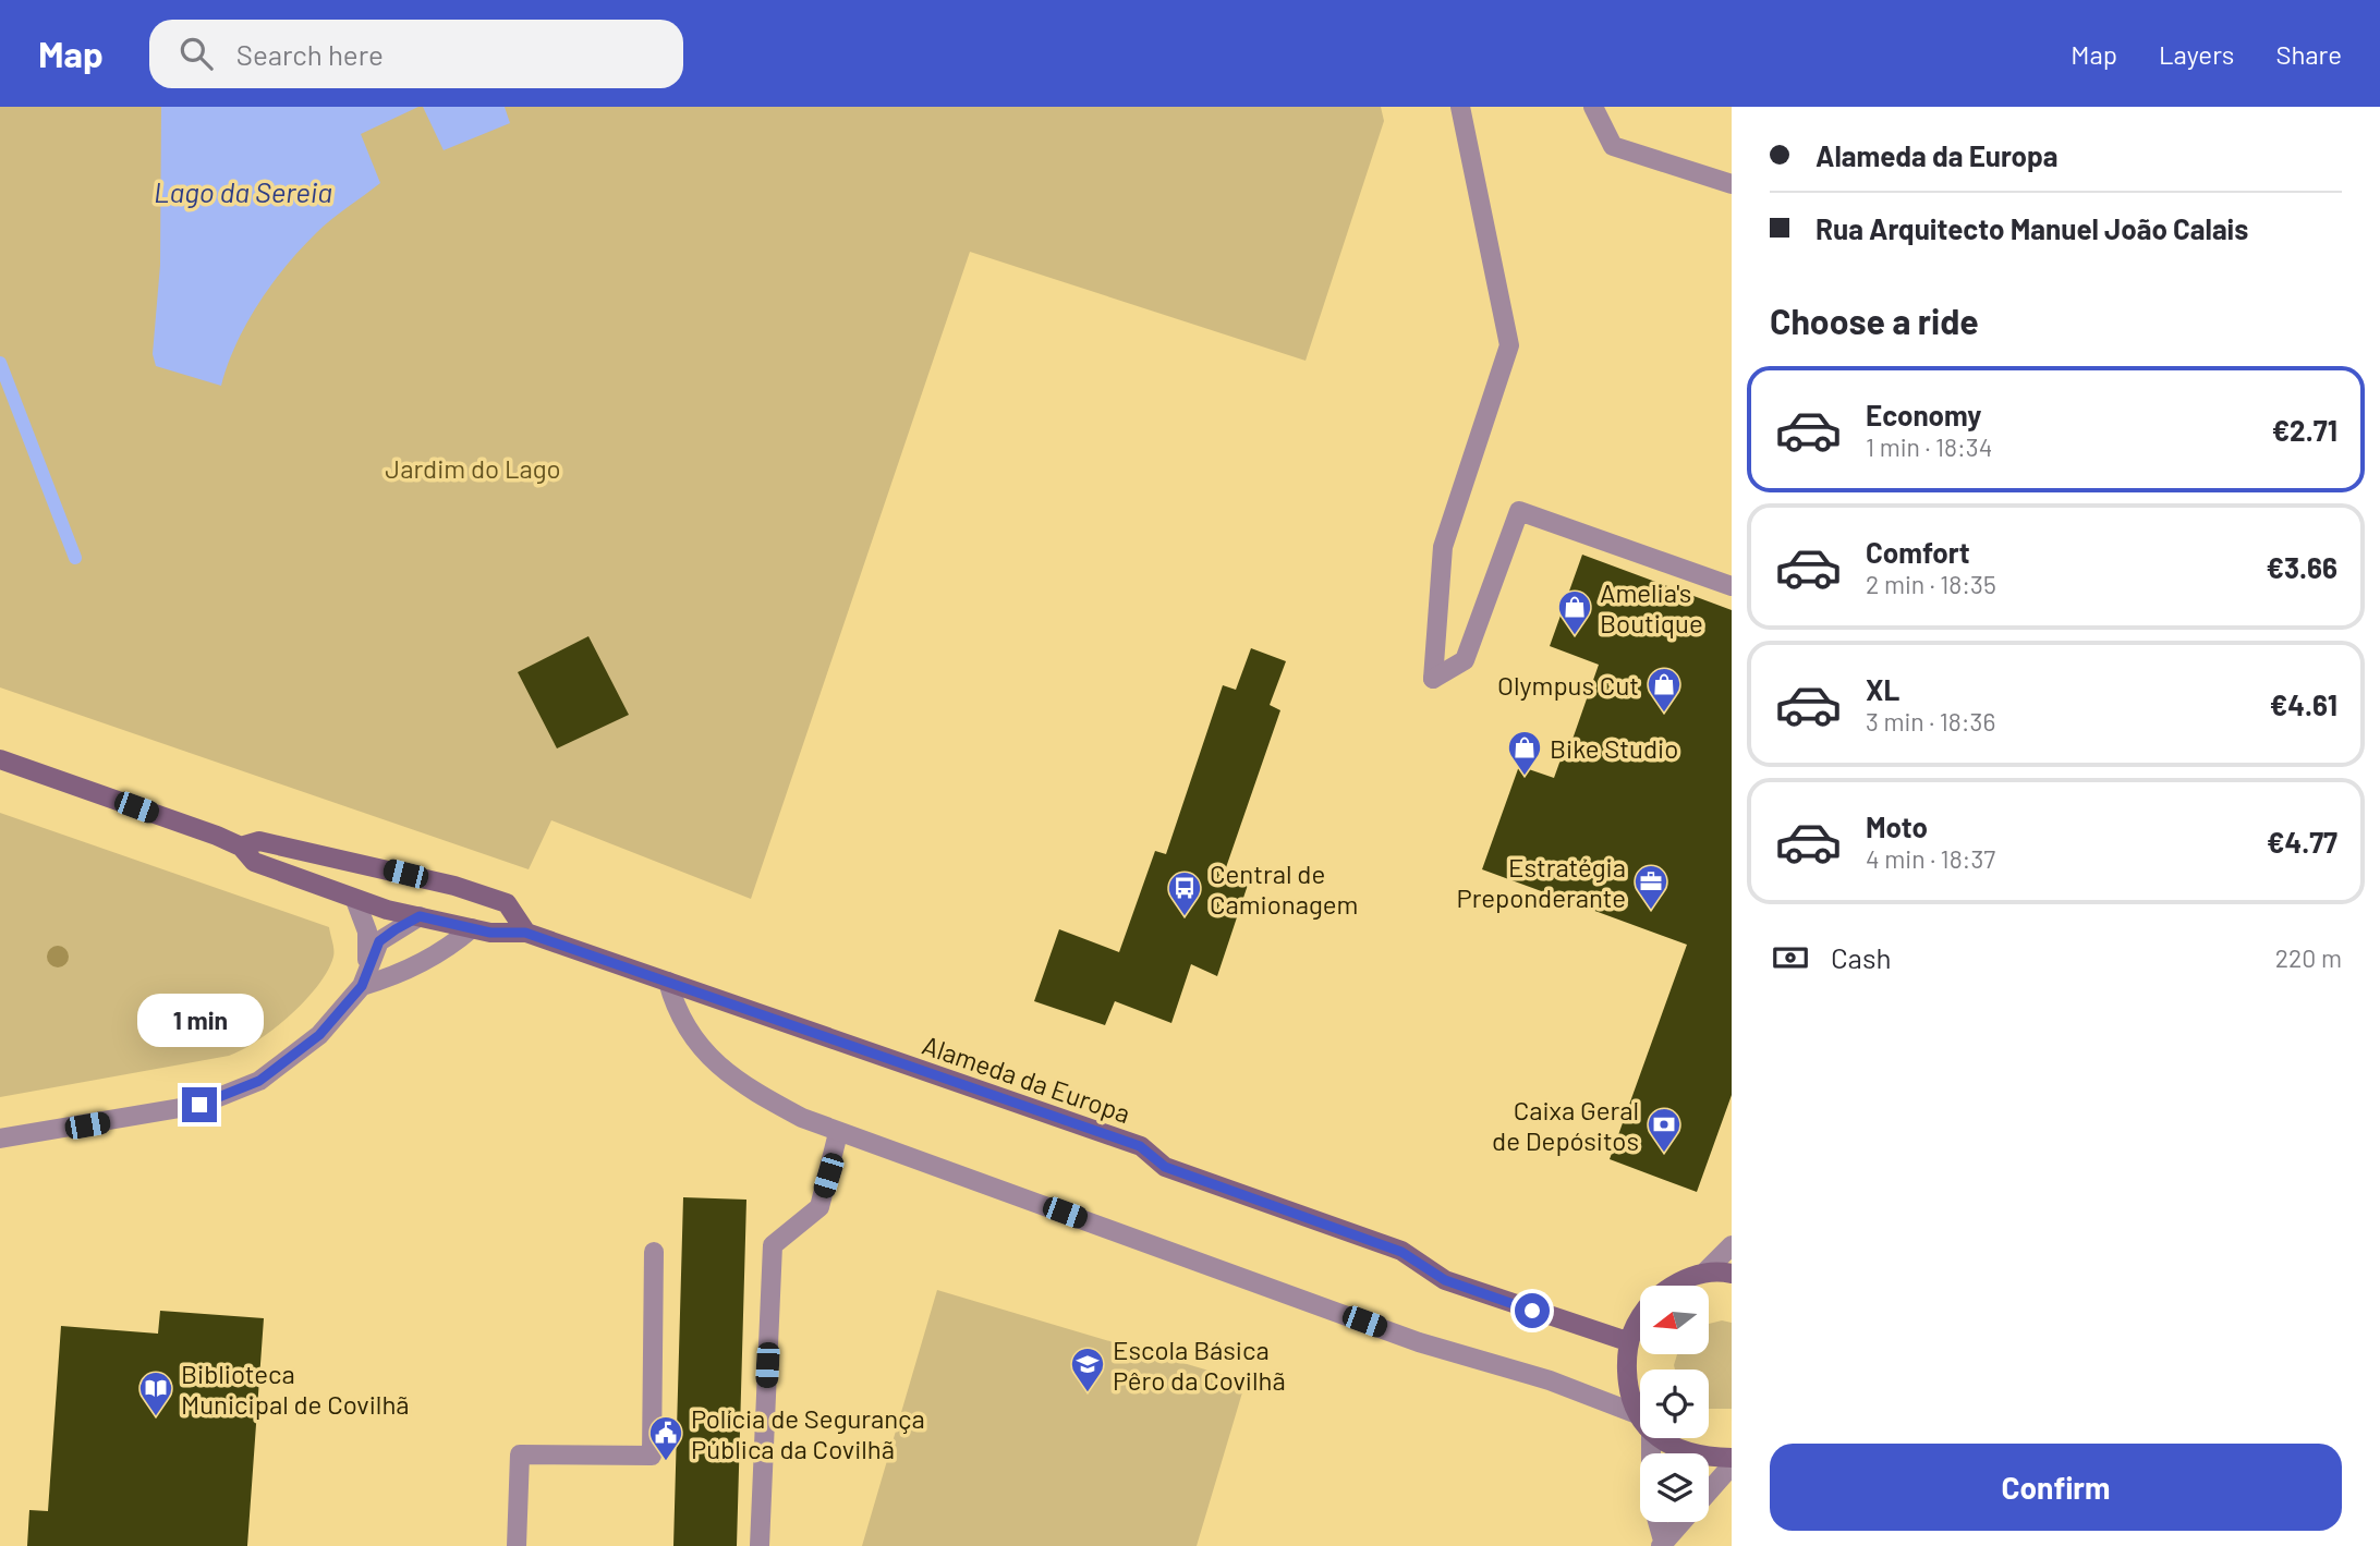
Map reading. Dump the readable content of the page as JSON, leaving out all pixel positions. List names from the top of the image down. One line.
{"streets":{"main road":["Alameda da Europa"]},"water":["Lago da Sereia"],"parks":["Jardim do Lago"],"places":{"shop":["Amelia's Boutique","Olympus Cut","Bike Studio"],"office":["Estratégia Preponderante"],"bus stop":["Central de Camionagem"],"bank":["Caixa Geral de Depósitos"],"school or university":["Escola Básica Pêro da Covilhã"],"library":["Biblioteca Municipal de Covilhã"],"public building":["Polícia de Segurança Pública da Covilhã"]},"north":"left","page":{"header":"Map","search":"Search here","nav":["Map","Layers","Share"],"banner":["Alameda da Europa","Rua Arquitecto Manuel João Calais"],"heading":"Choose a ride","list":[{"name":"Economy","note":"1 min · 18:34","value":"€2.71"},{"name":"Comfort","note":"2 min · 18:35","value":"€3.66"},{"name":"XL","note":"3 min · 18:36","value":"€4.61"},{"name":"Moto","note":"4 min · 18:37","value":"€4.77"}],"pay":["Cash","220 m"],"bubble":"1 min","buttons":"Confirm"}}
